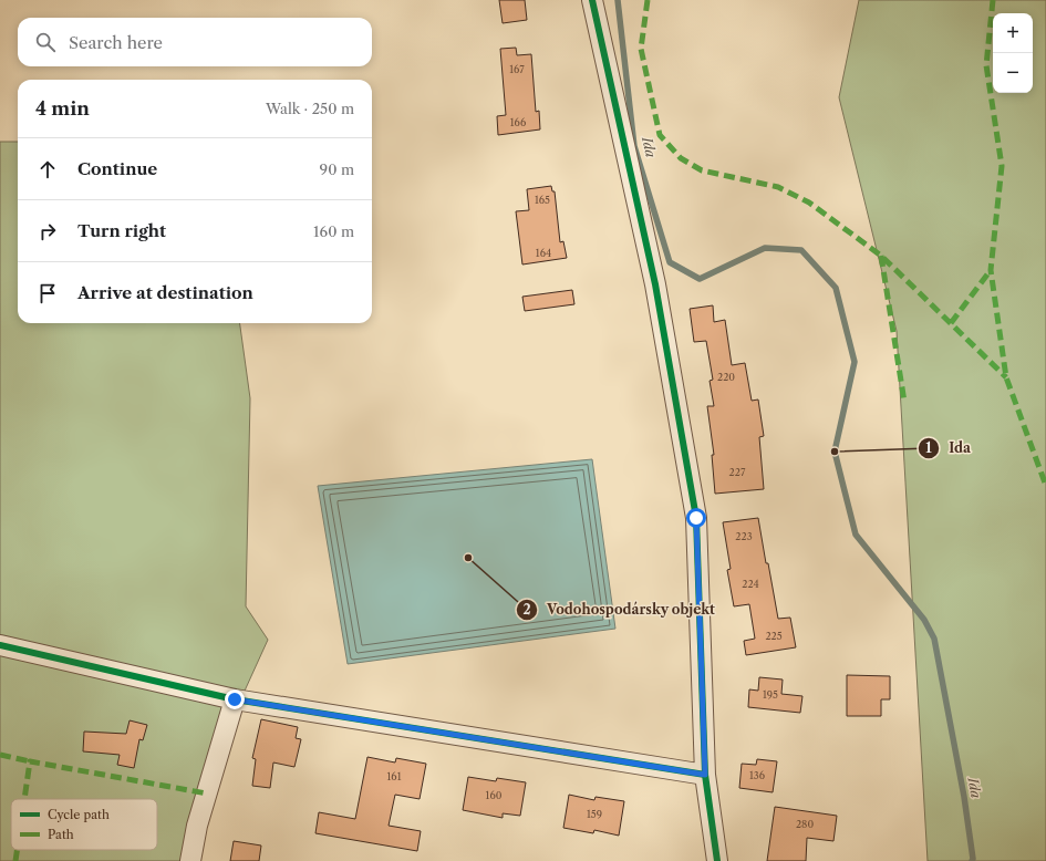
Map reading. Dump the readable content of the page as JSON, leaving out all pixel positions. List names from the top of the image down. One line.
{"water":["Ida"],"places":["Ida","Vodohospodársky objekt"],"house_numbers":["167","166","165","164","220","227","223","224","225","195","136","161","160","159","280"],"legend":["Cycle path","Path"],"page":{"map_buttons":["+","−"],"search":"Search here","heading":["4 min","Walk · 250 m"],"list":[["Continue","90 m"],["Turn right","160 m"],"Arrive at destination"]}}
